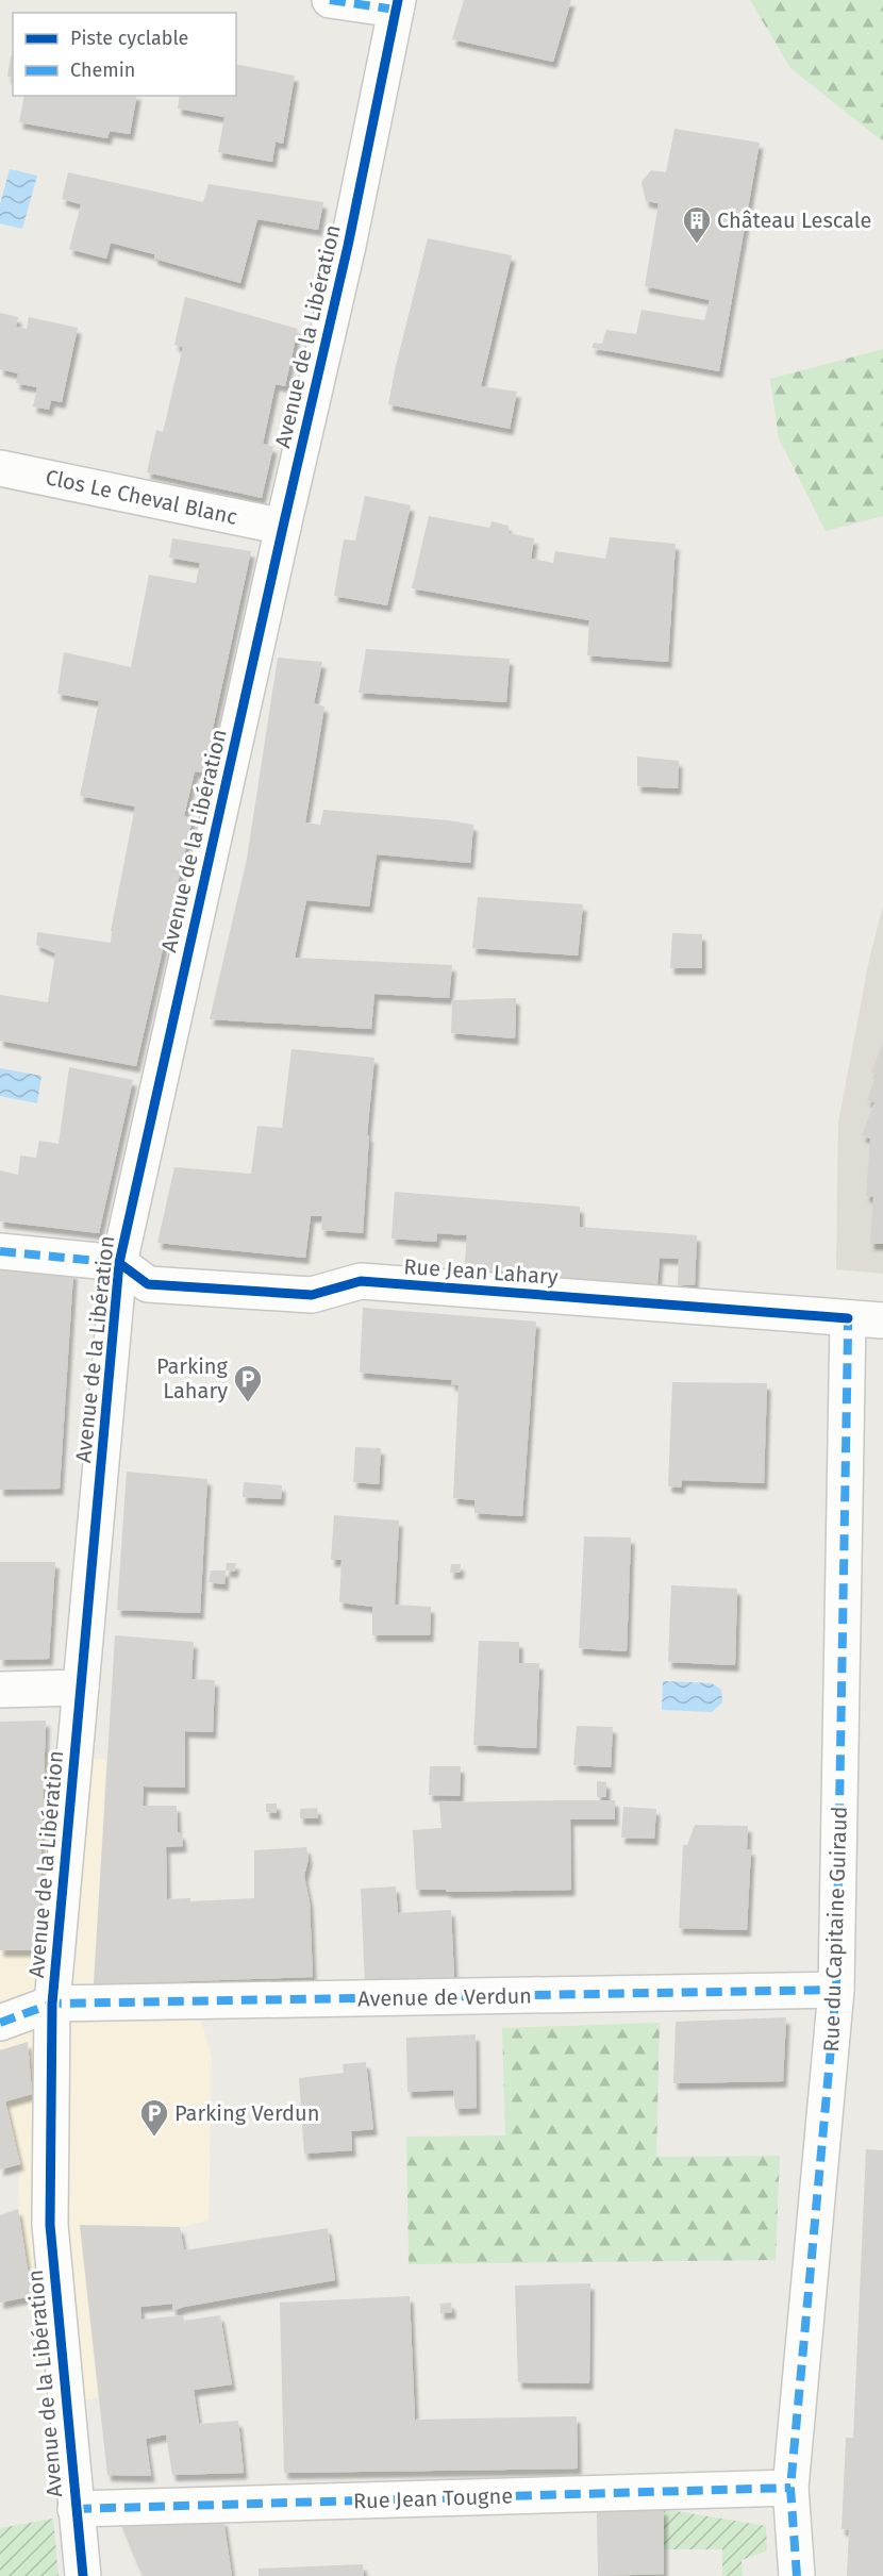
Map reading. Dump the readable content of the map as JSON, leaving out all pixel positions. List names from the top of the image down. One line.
{"streets":{"street":["Avenue de la Libération","Clos Le Cheval Blanc","Rue Jean Lahary","Rue du Capitaine Guiraud","Avenue de Verdun","Rue Jean Tougne"]},"crossings":[["Avenue de la Libération","Clos Le Cheval Blanc"],["Avenue de la Libération","Rue Jean Lahary"],["Avenue de la Libération","Avenue de Verdun"],["Avenue de la Libération","Rue Jean Tougne"],["Rue Jean Lahary","Rue du Capitaine Guiraud"],["Rue du Capitaine Guiraud","Avenue de Verdun"],["Rue du Capitaine Guiraud","Rue Jean Tougne"]],"places":{"building":["Château Lescale"],"parking":["Parking Lahary","Parking Verdun"]},"legend":["Piste cyclable","Chemin"]}
